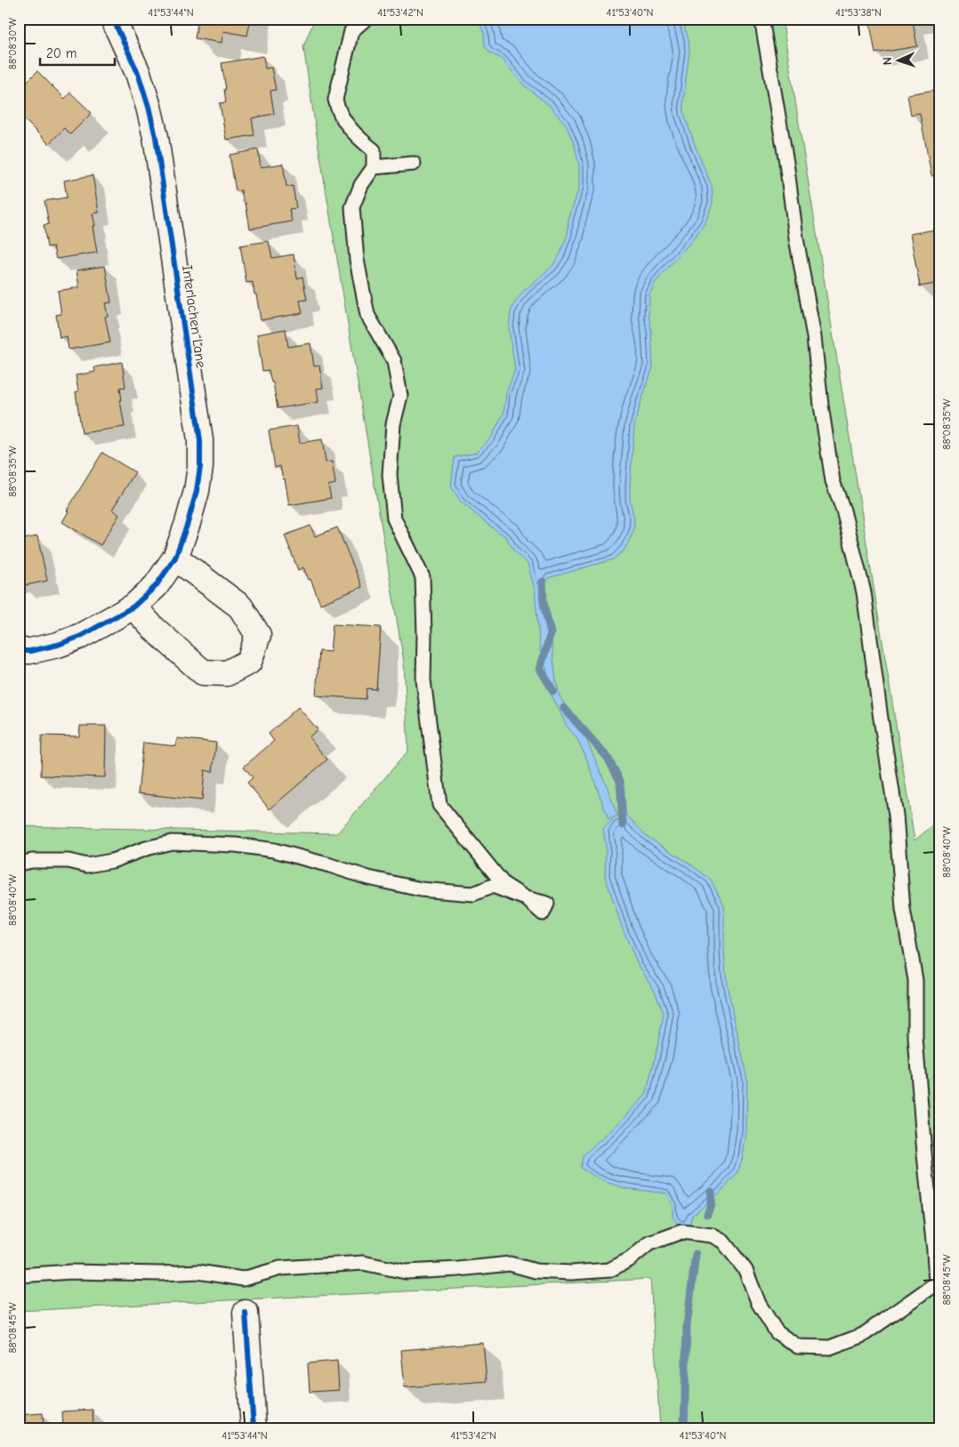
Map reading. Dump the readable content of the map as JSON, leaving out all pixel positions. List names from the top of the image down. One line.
{"streets":{"street":["Interlachen Lane"]},"scale_bar":"20 m","north":"left","coordinates":["41°53'44\"N","41°53'42\"N","41°53'40\"N","41°53'38\"N","88°08'30\"W","88°08'35\"W","88°08'40\"W","88°08'45\"W"]}
